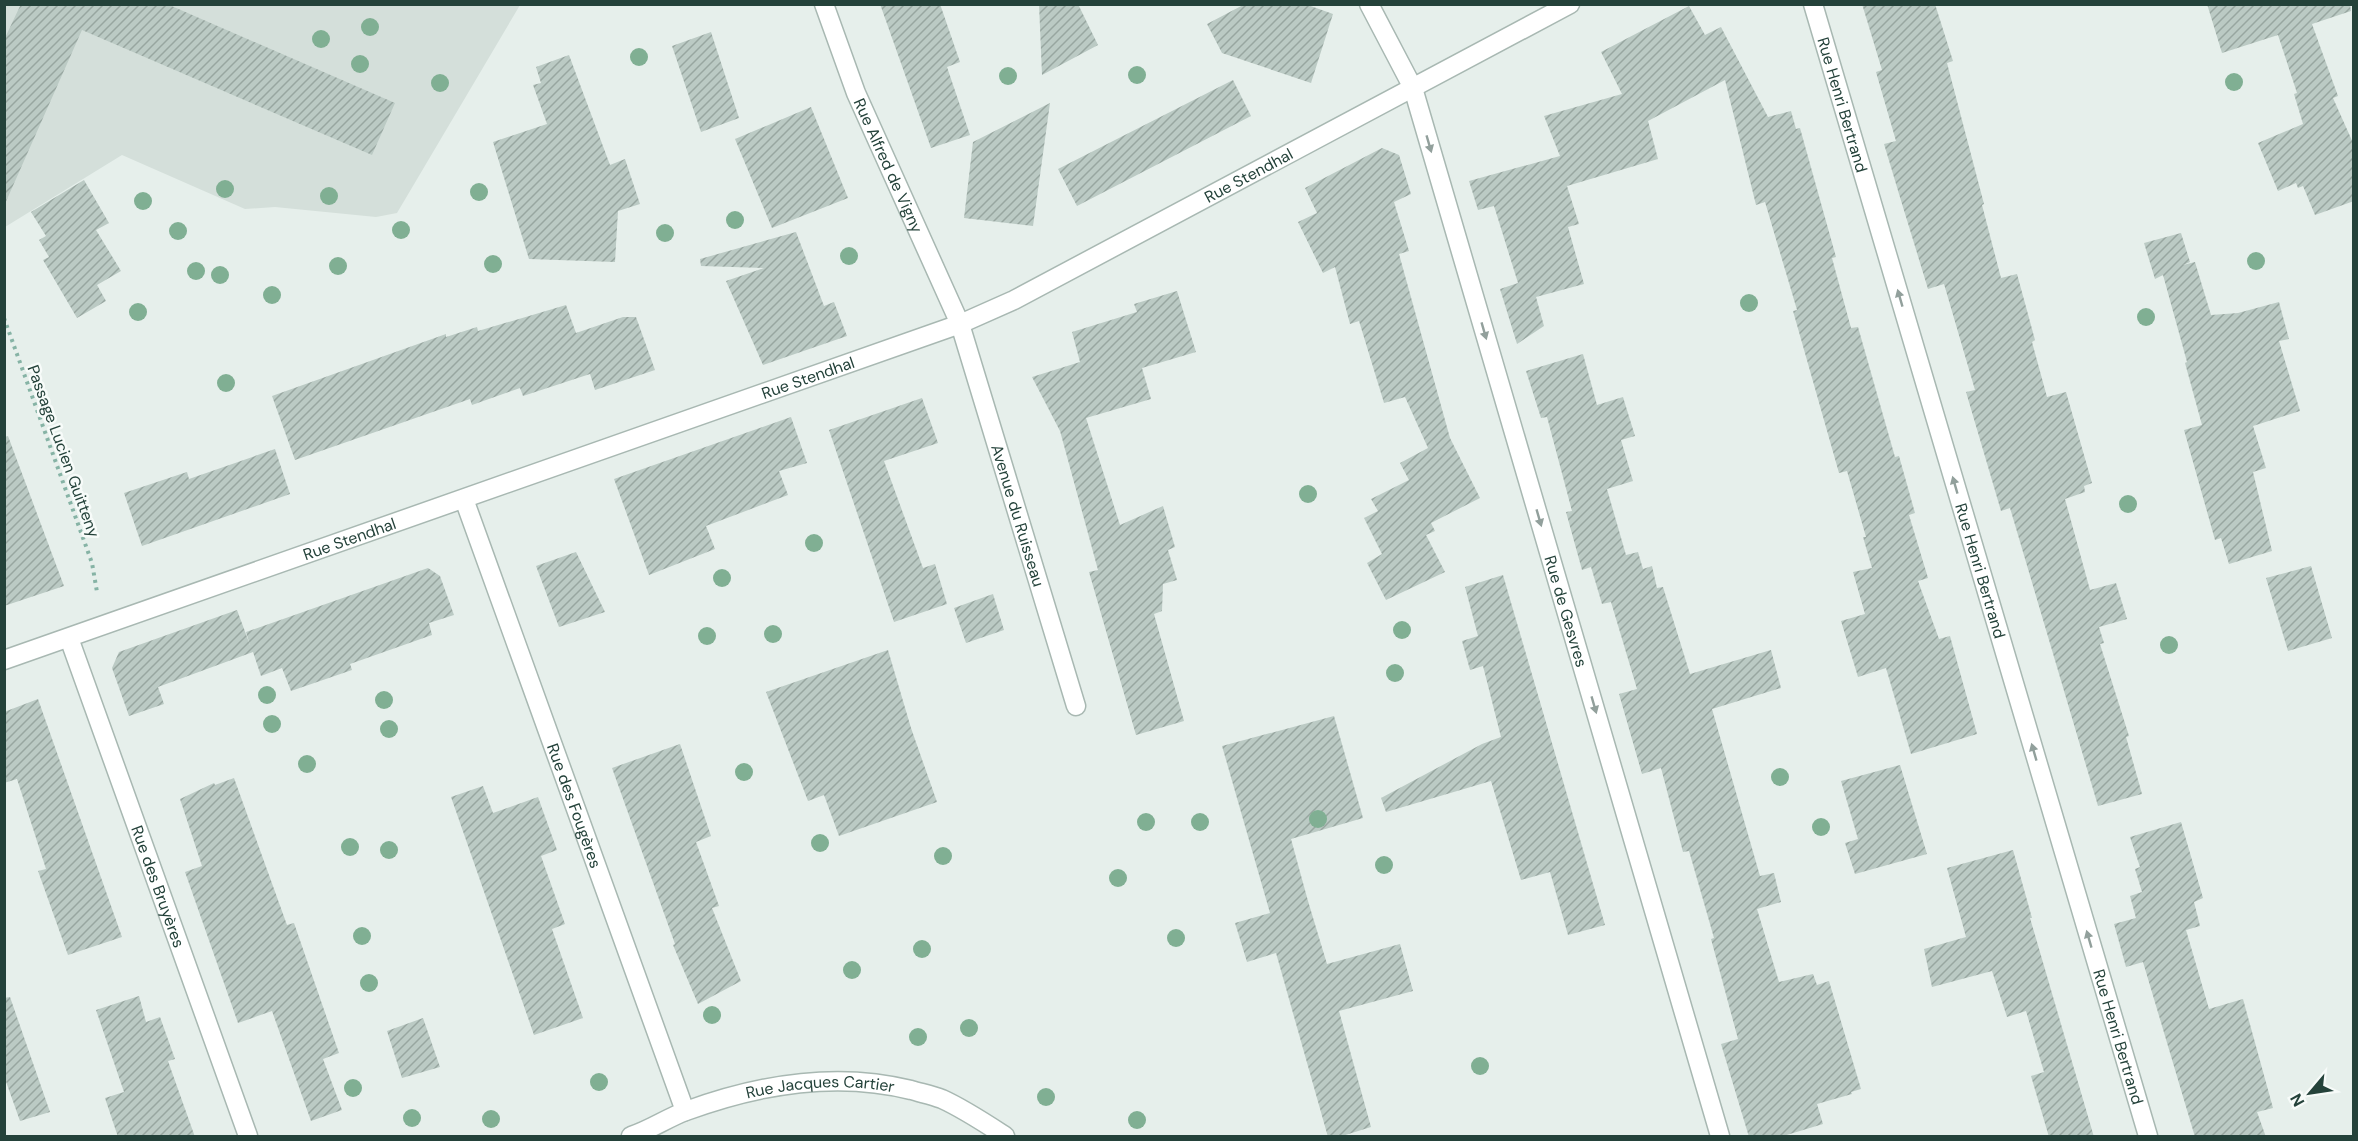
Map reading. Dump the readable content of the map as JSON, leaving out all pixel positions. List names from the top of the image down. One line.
{"streets":{"street":["Rue Henri Bertrand","Rue Alfred de Vigny","Rue Stendhal","Avenue du Ruisseau","Rue de Gesvres","Rue des Fougères","Rue des Bruyères","Rue Jacques Cartier"],"path":["Passage Lucien Guitteny"]},"crossings":[["Rue Alfred de Vigny","Rue Stendhal"],["Rue Alfred de Vigny","Avenue du Ruisseau"],["Rue Stendhal","Avenue du Ruisseau"],["Rue Stendhal","Rue de Gesvres"],["Rue Stendhal","Rue des Fougères"],["Rue Stendhal","Rue des Bruyères"],["Rue des Fougères","Rue Jacques Cartier"]],"one_way":["Rue Henri Bertrand","Rue de Gesvres"],"north":"bottom left"}
